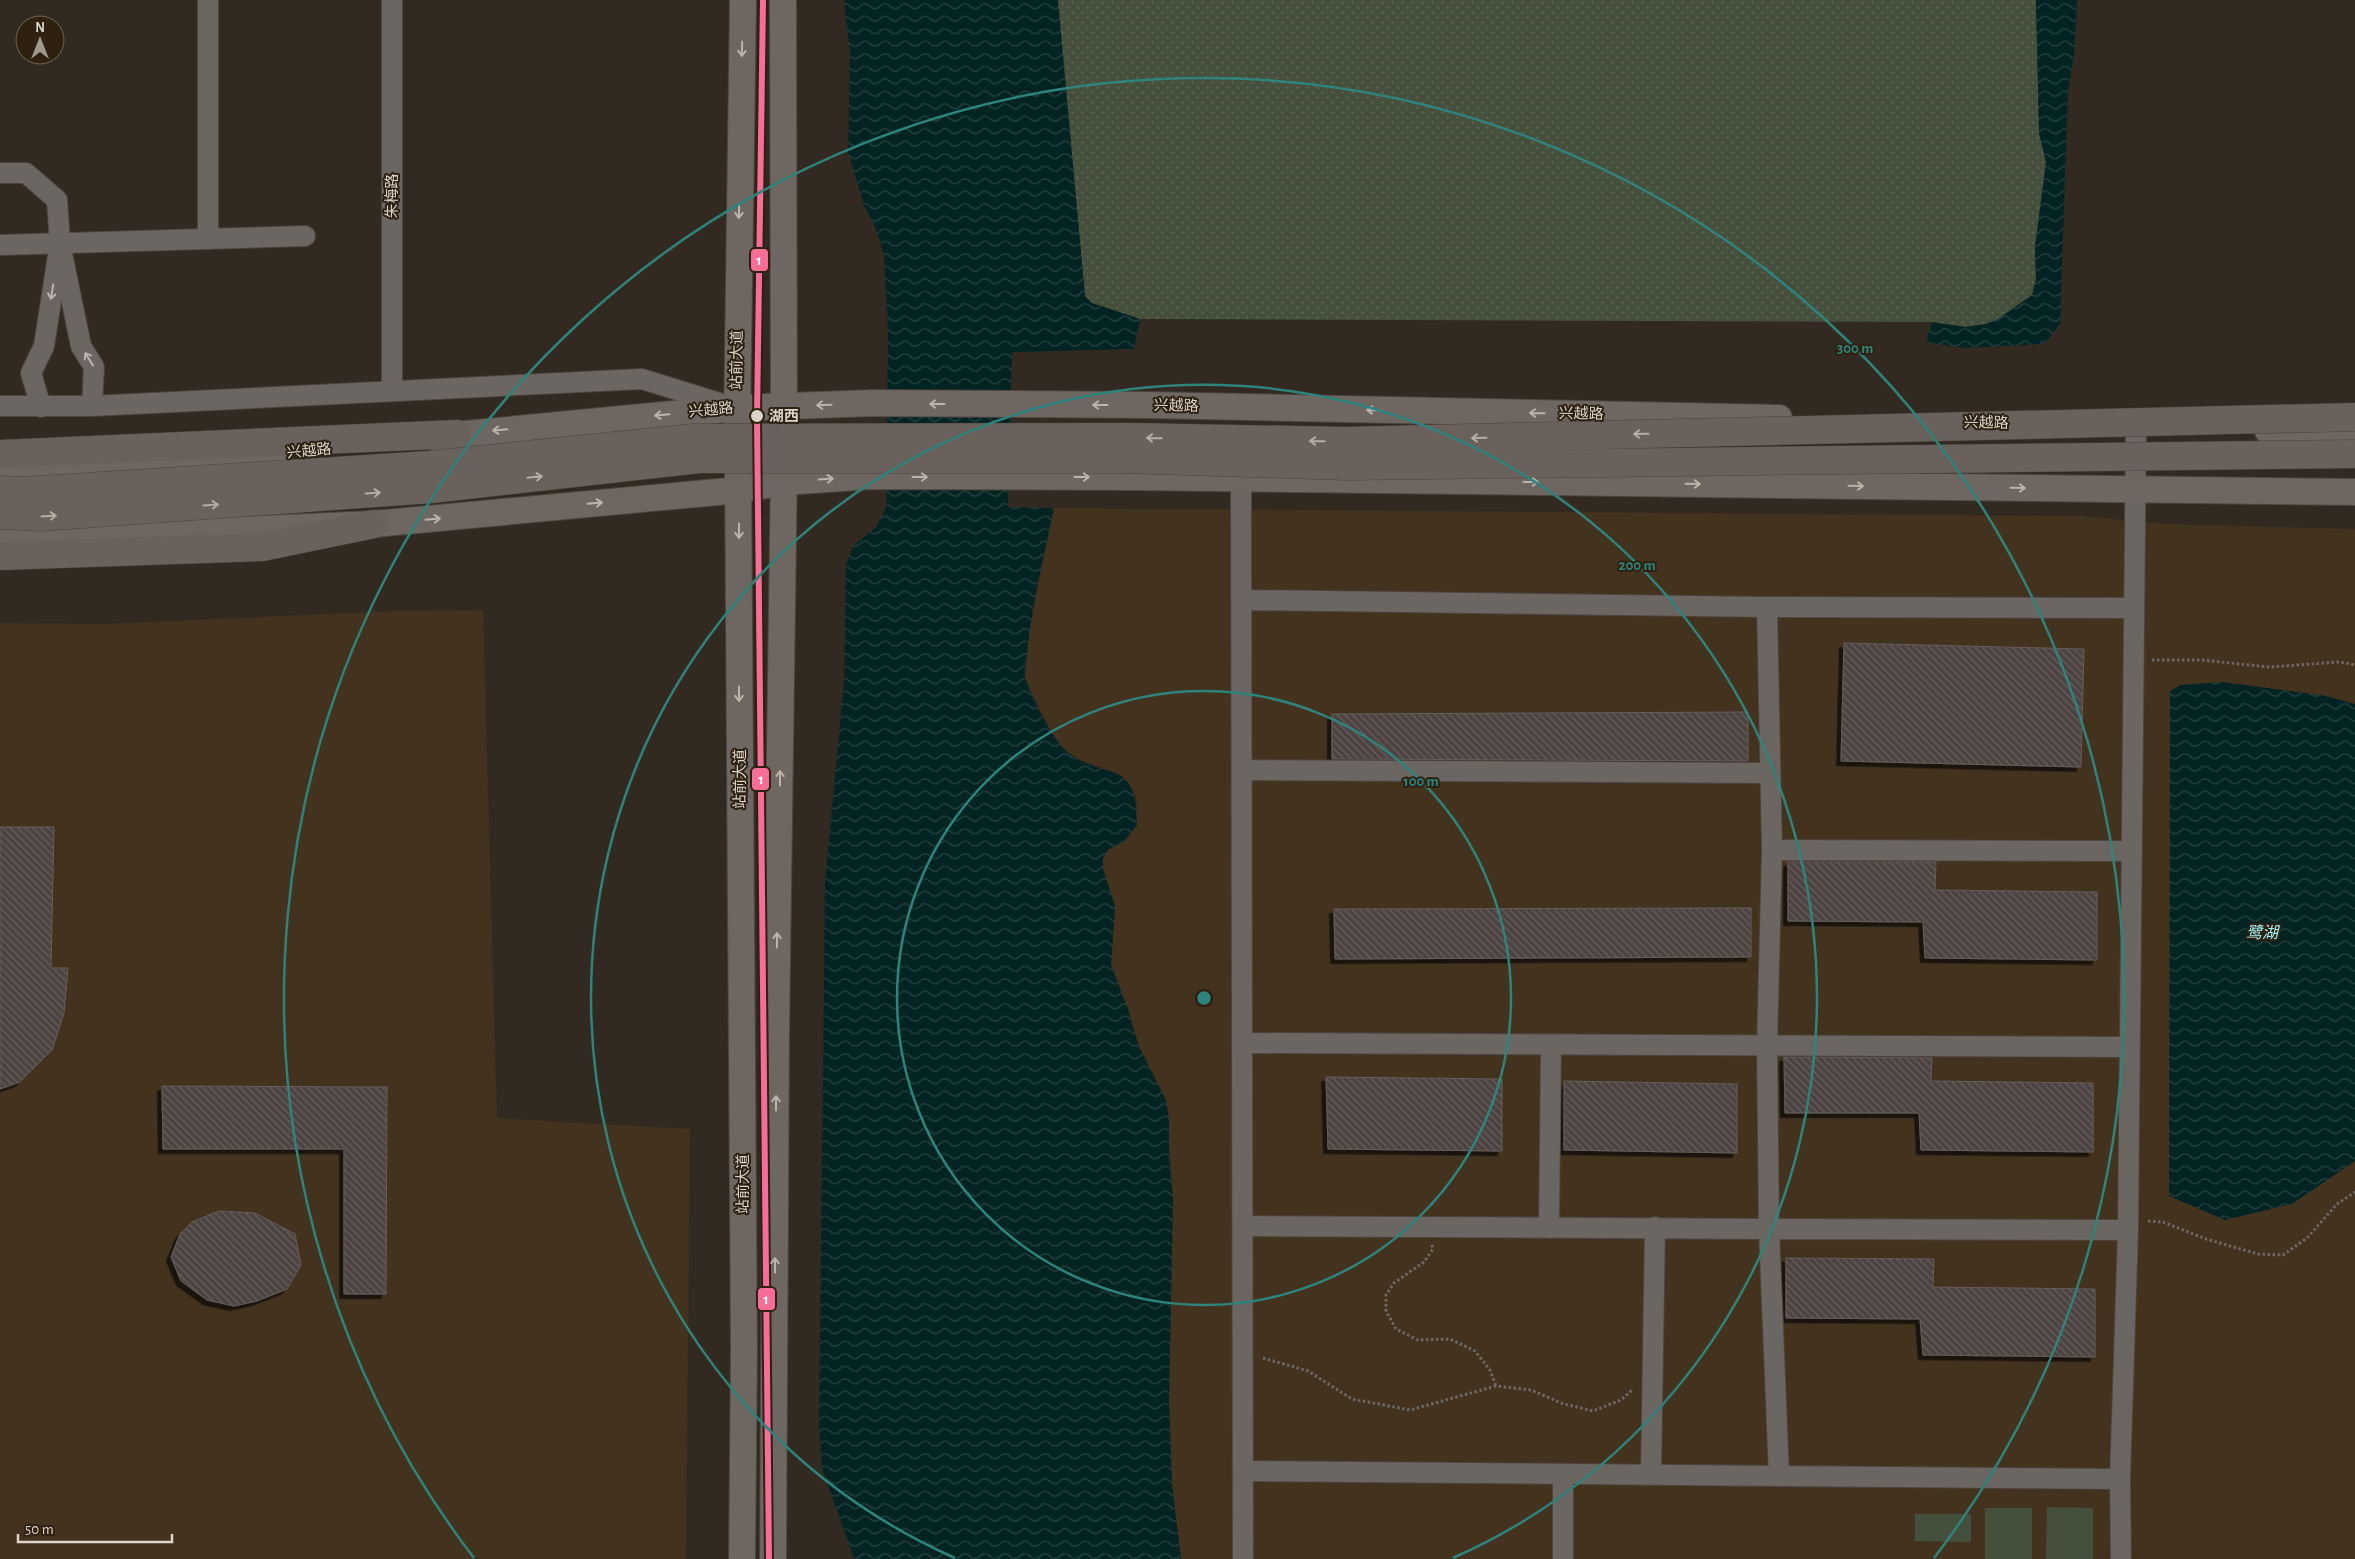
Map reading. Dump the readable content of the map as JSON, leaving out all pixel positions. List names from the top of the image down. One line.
{"streets":{"main road":["站前大道","兴越路"],"street":["朱梅路"]},"crossings":[["站前大道","兴越路"]],"water":["鹭湖"],"places":["湖西"],"lines":["transit line 1"],"scale_bar":"50 m","north":"top","rings":["300 m","200 m","100 m"]}
